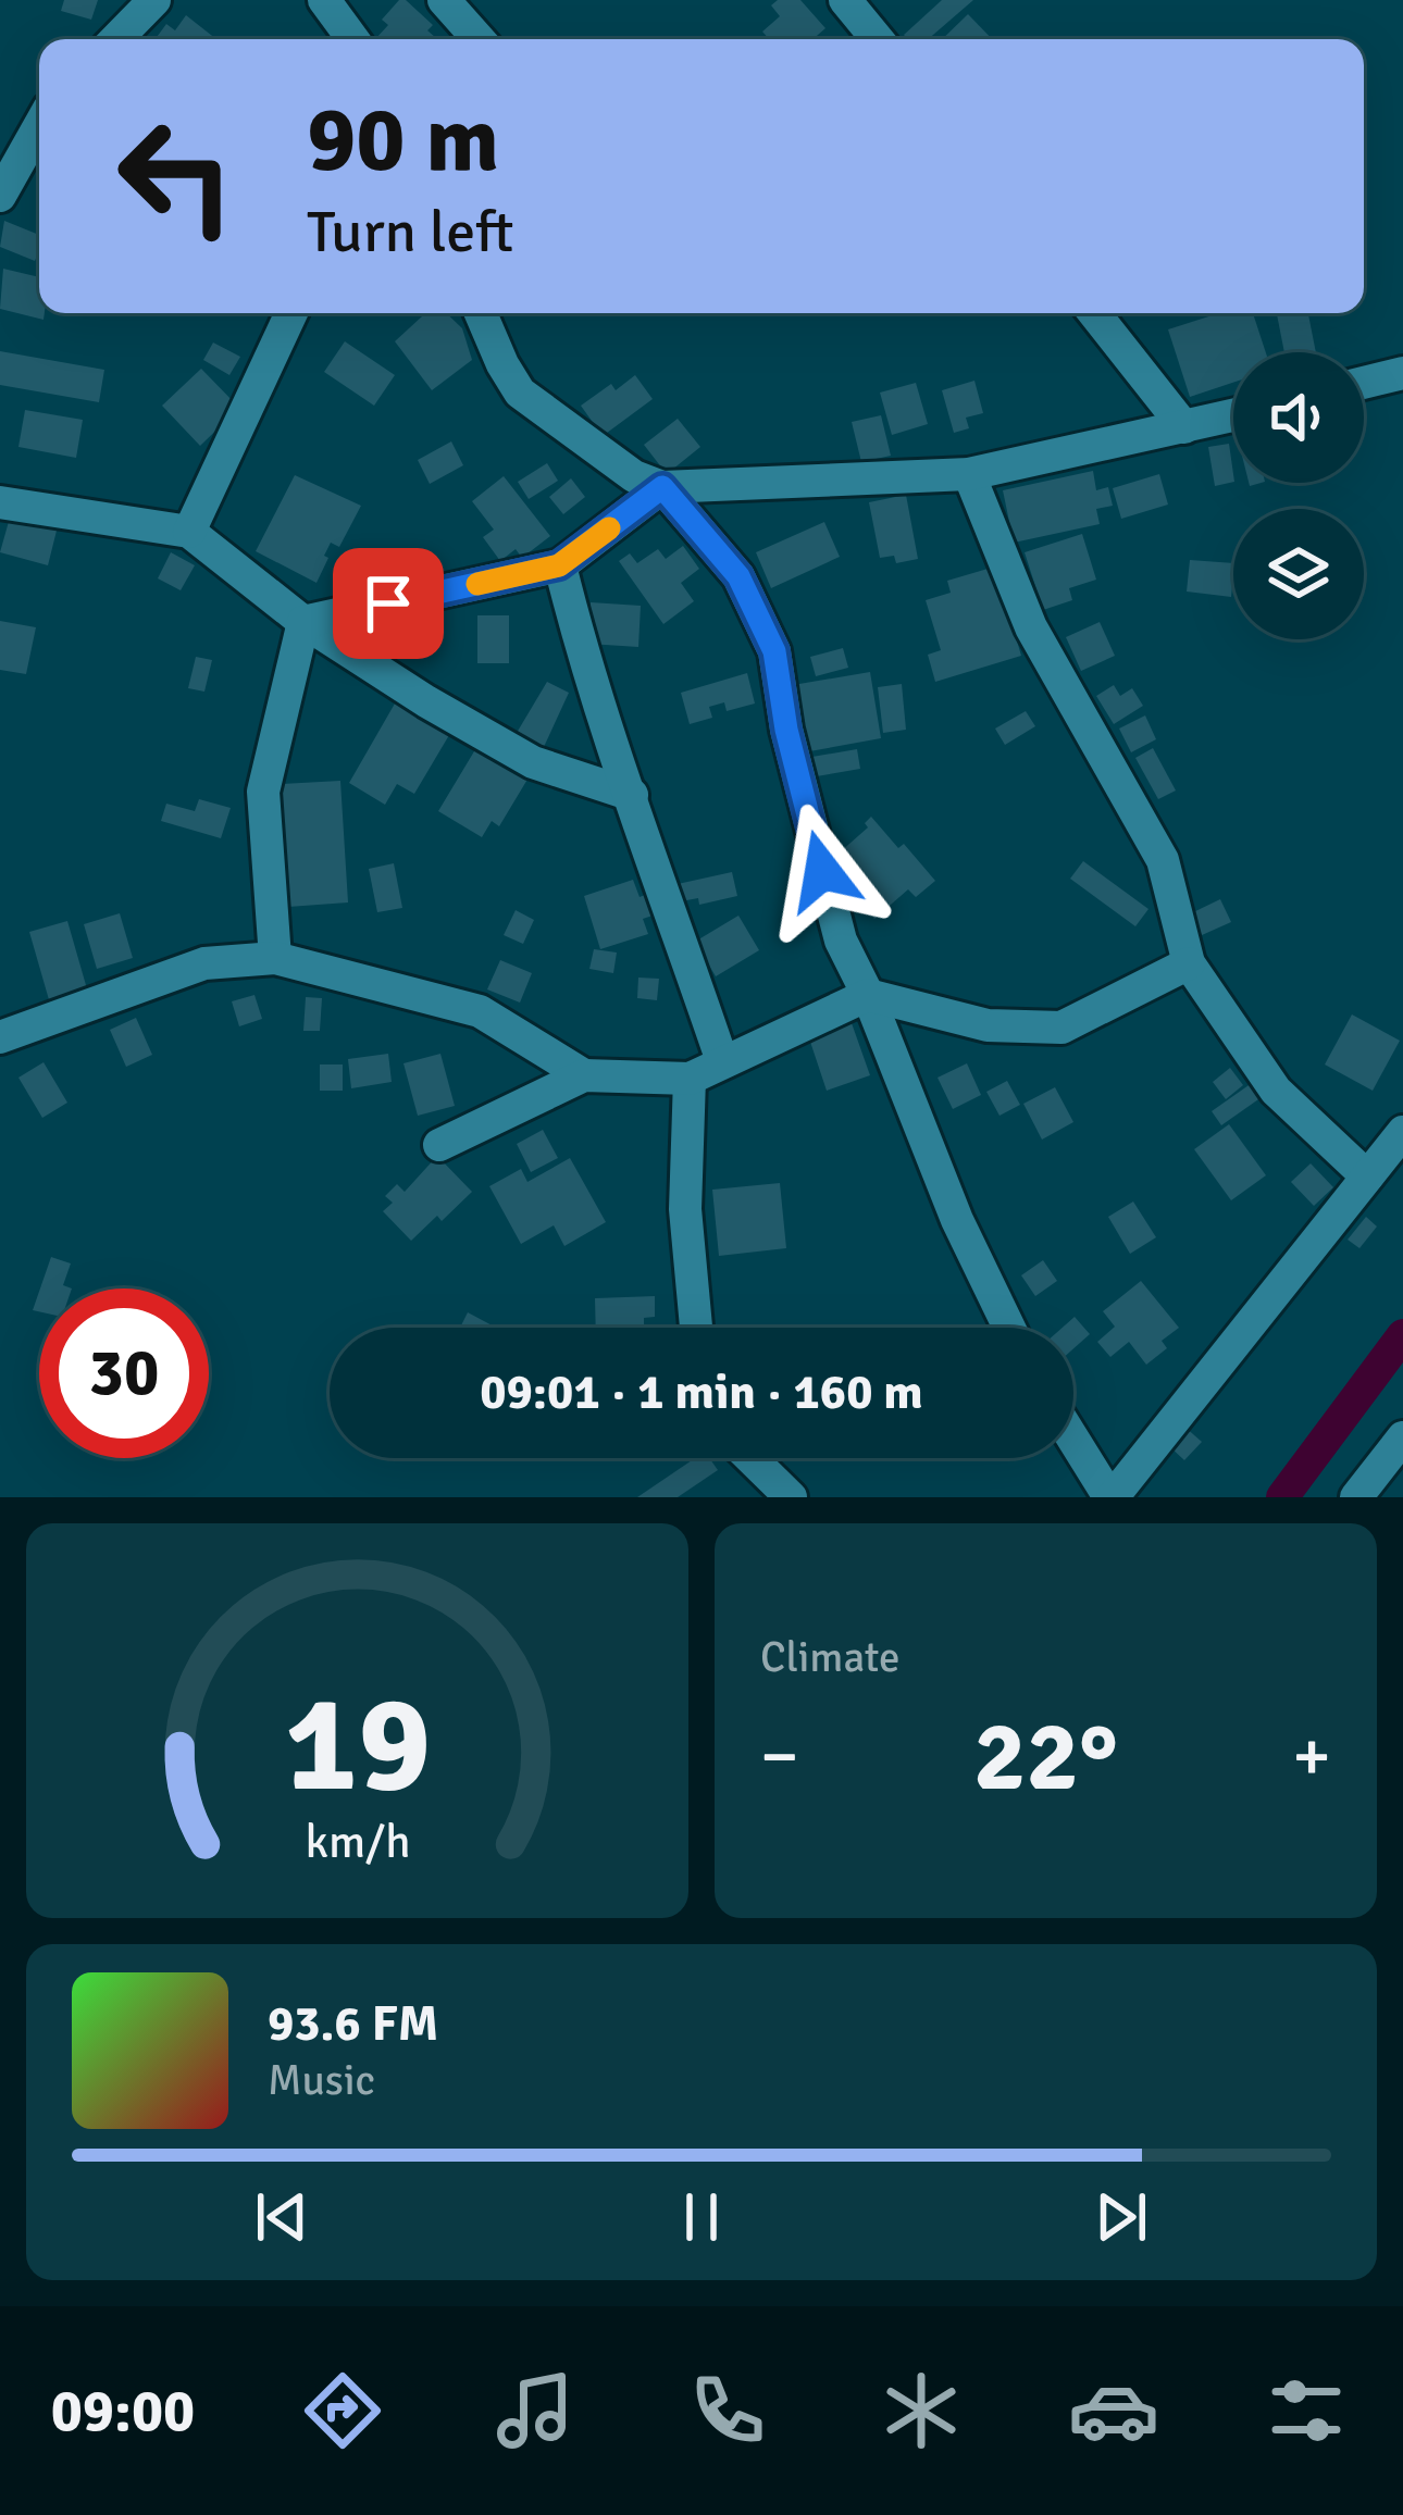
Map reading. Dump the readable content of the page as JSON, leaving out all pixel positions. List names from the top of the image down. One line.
{"page":{"turn":["90 m","Turn left"],"limit":"30","trip":"09:01 · 1 min · 160 m","tile":"Climate","heat":["−","22°","+"],"song":["93.6 FM","Music"],"tabs":"09:00","gauge":["19","km/h"]}}
